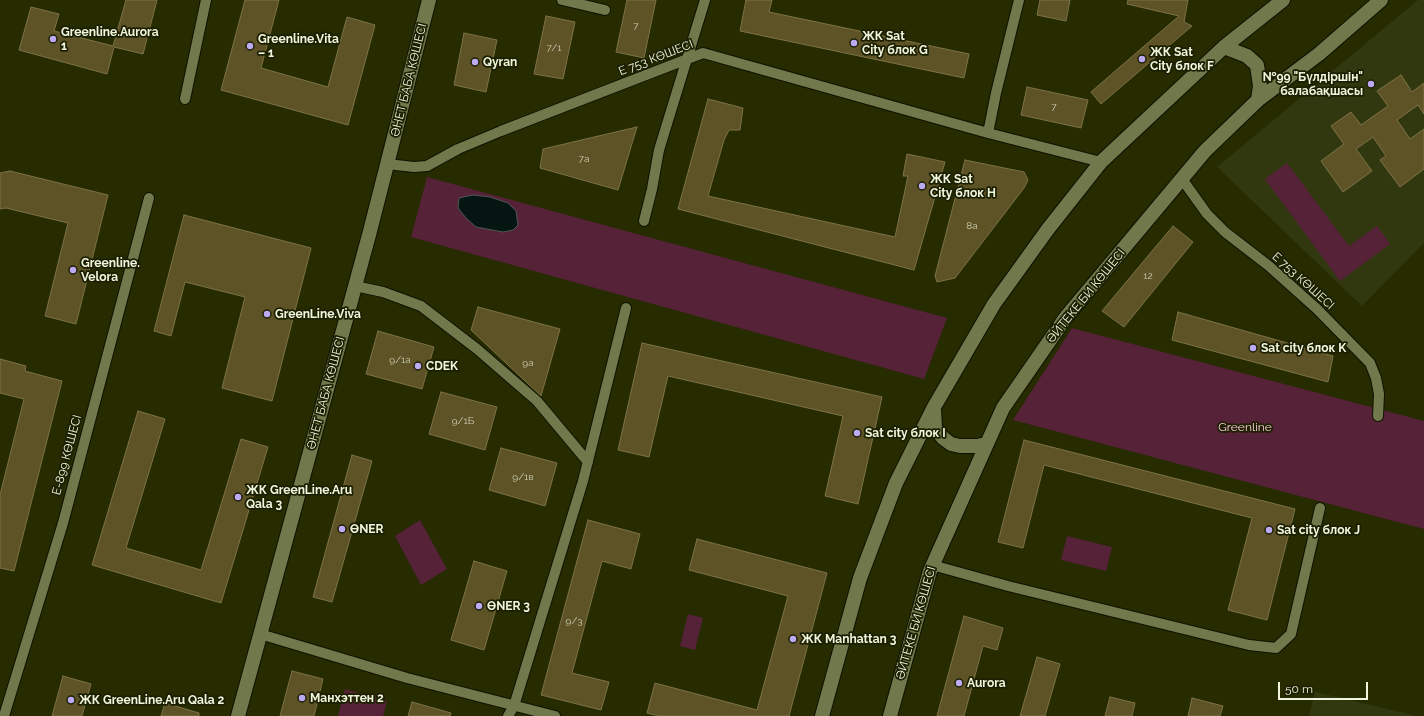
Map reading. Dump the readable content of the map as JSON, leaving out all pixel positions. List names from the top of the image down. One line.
{"streets":{"street":["Е 753 КӨШЕСІ","ӘНЕТ БАБА КӨШЕСІ","ӘЙТЕКЕ БИ КӨШЕСІ","Е-899 КӨШЕСІ"]},"crossings":[["Е 753 КӨШЕСІ","ӘНЕТ БАБА КӨШЕСІ"],["Е 753 КӨШЕСІ","ӘЙТЕКЕ БИ КӨШЕСІ"]],"parks":["Greenline"],"places":["Greenline.Aurora 1","ЖК Sat City блок G","Greenline.Vita – 1","ЖК Sat City блок F","Qyran","№99 \"Бүлдіршін\" балабақшасы","ЖК Sat City блок H","Greenline. Velora","GreenLine.Viva","Sat city блок K","CDEK","Sat city блок I","ЖК GreenLine.Aru Qala 3","ӨNER","Sat city блок J","ӨNER 3","ЖК Manhattan 3","Aurora","Манхэттен 2","ЖК GreenLine.Aru Qala 2"],"house_numbers":["7","7/1","7","7а","8а","12","9/1а","9а","9/1Б","9/1в","9/3"],"scale_bar":"50 m"}
